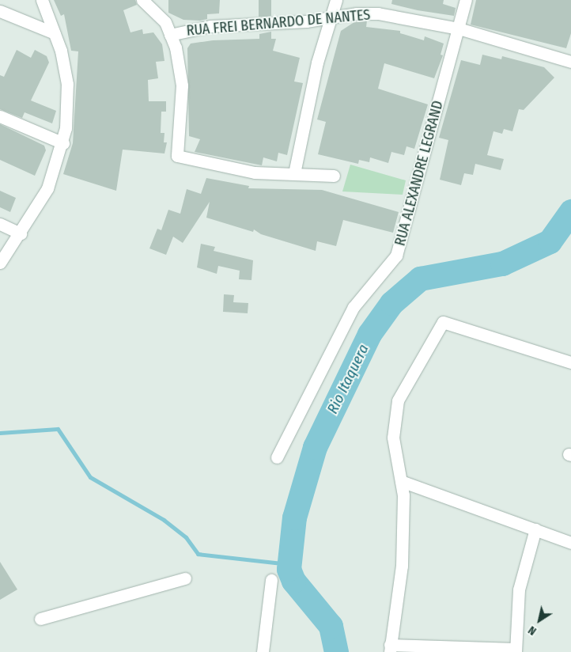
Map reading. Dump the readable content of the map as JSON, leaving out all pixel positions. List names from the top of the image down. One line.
{"streets":{"street":["RUA FREI BERNARDO DE NANTES","RUA ALEXANDRE LEGRAND"]},"crossings":[["RUA FREI BERNARDO DE NANTES","RUA ALEXANDRE LEGRAND"]],"water":["Rio Itaquera"],"north":"bottom left"}
